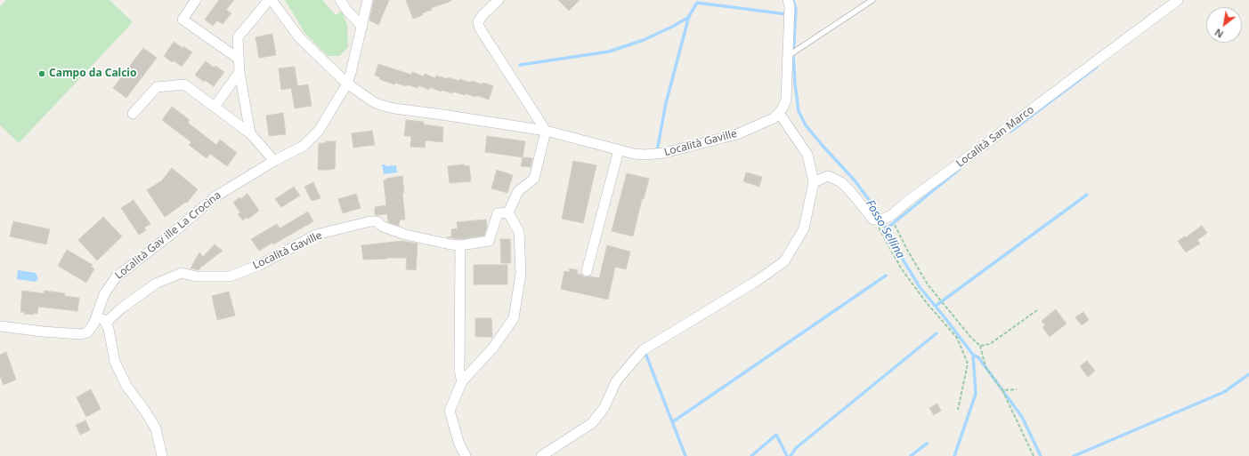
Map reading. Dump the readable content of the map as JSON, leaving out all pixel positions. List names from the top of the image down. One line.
{"streets":{"street":["Località San Marco","Località Gaville","Località Gav ille La Crocina"]},"crossings":[["Località Gaville","Località Gav ille La Crocina"]],"water":["Fosso Sellina"],"places":["Campo da Calcio"],"north":"bottom left"}
